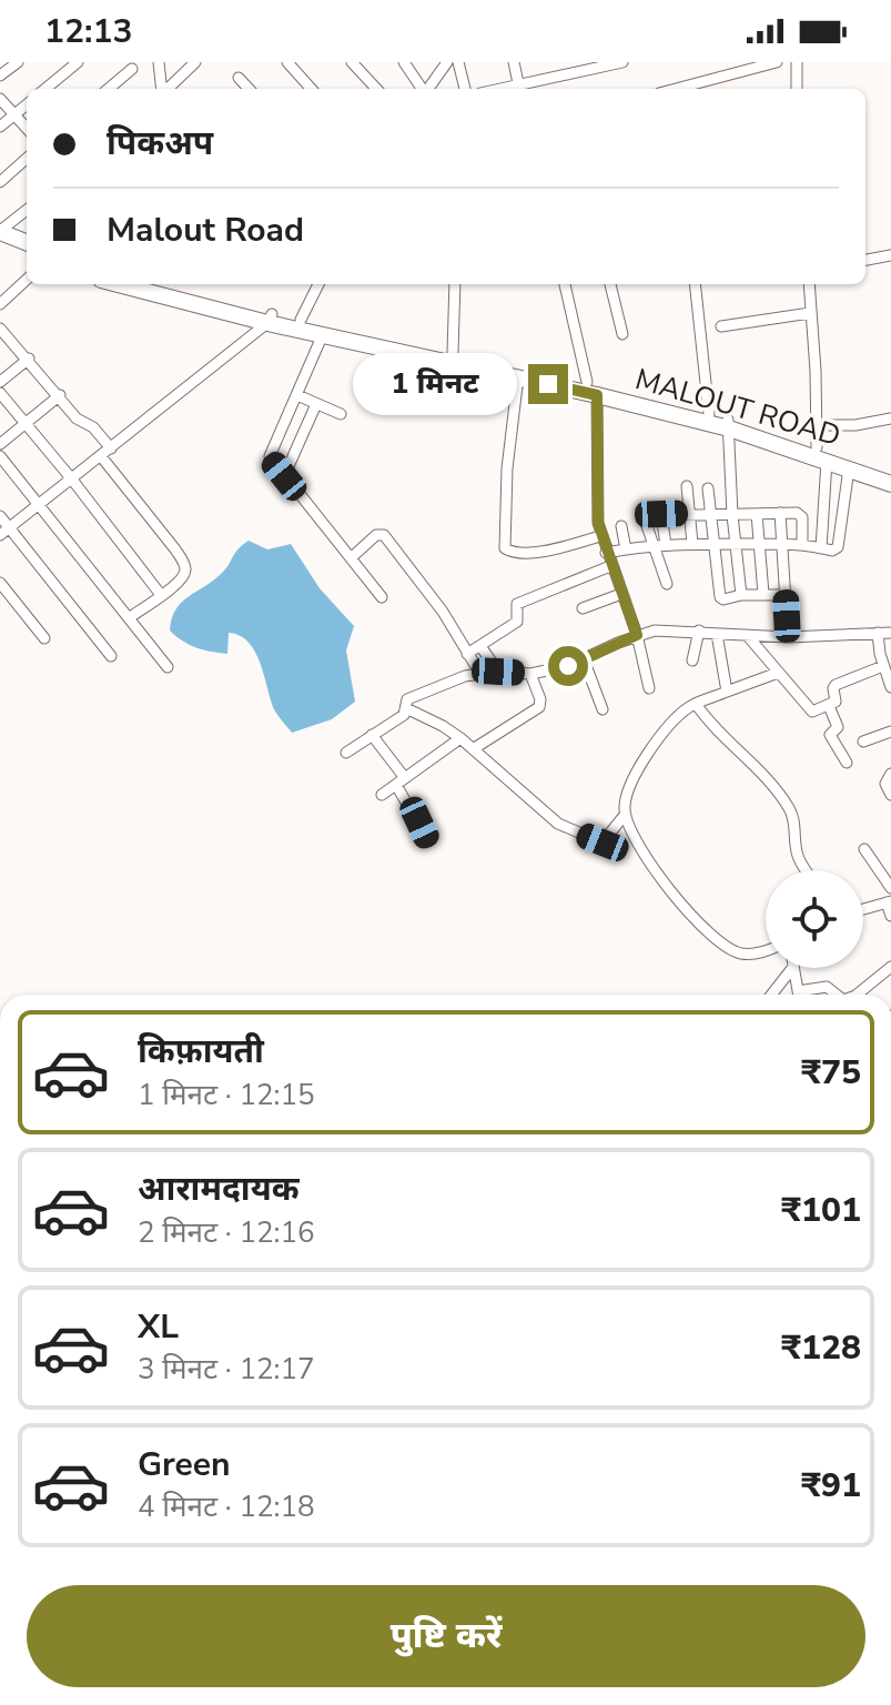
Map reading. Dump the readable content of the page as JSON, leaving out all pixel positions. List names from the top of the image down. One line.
{"streets":{"highway":["MALOUT ROAD"]},"page":{"status":"12:13","banner":["पिकअप","Malout Road"],"bubble":"1 मिनट","list":[{"name":"किफ़ायती","note":"1 मिनट · 12:15","value":"₹75"},{"name":"आरामदायक","note":"2 मिनट · 12:16","value":"₹101"},{"name":"XL","note":"3 मिनट · 12:17","value":"₹128"},{"name":"Green","note":"4 मिनट · 12:18","value":"₹91"}],"buttons":"पुष्टि करें"}}
